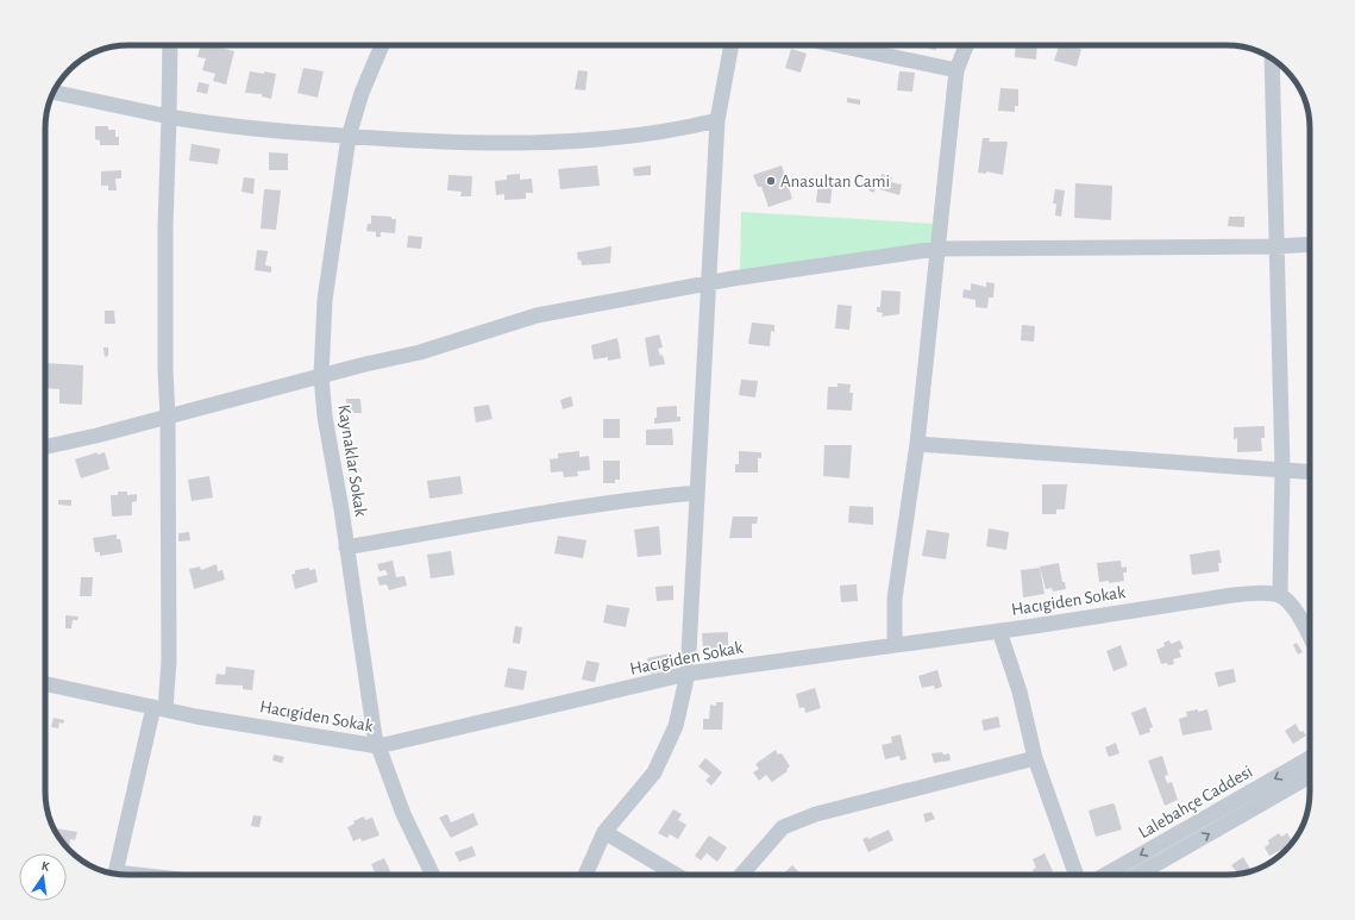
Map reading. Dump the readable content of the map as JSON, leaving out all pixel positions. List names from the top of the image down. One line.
{"streets":{"street":["Kaynaklar Sokak","Hacıgiden Sokak","Lalebahçe Caddesi"]},"crossings":[["Kaynaklar Sokak","Hacıgiden Sokak"]],"places":["Anasultan Cami"],"north":"top"}
